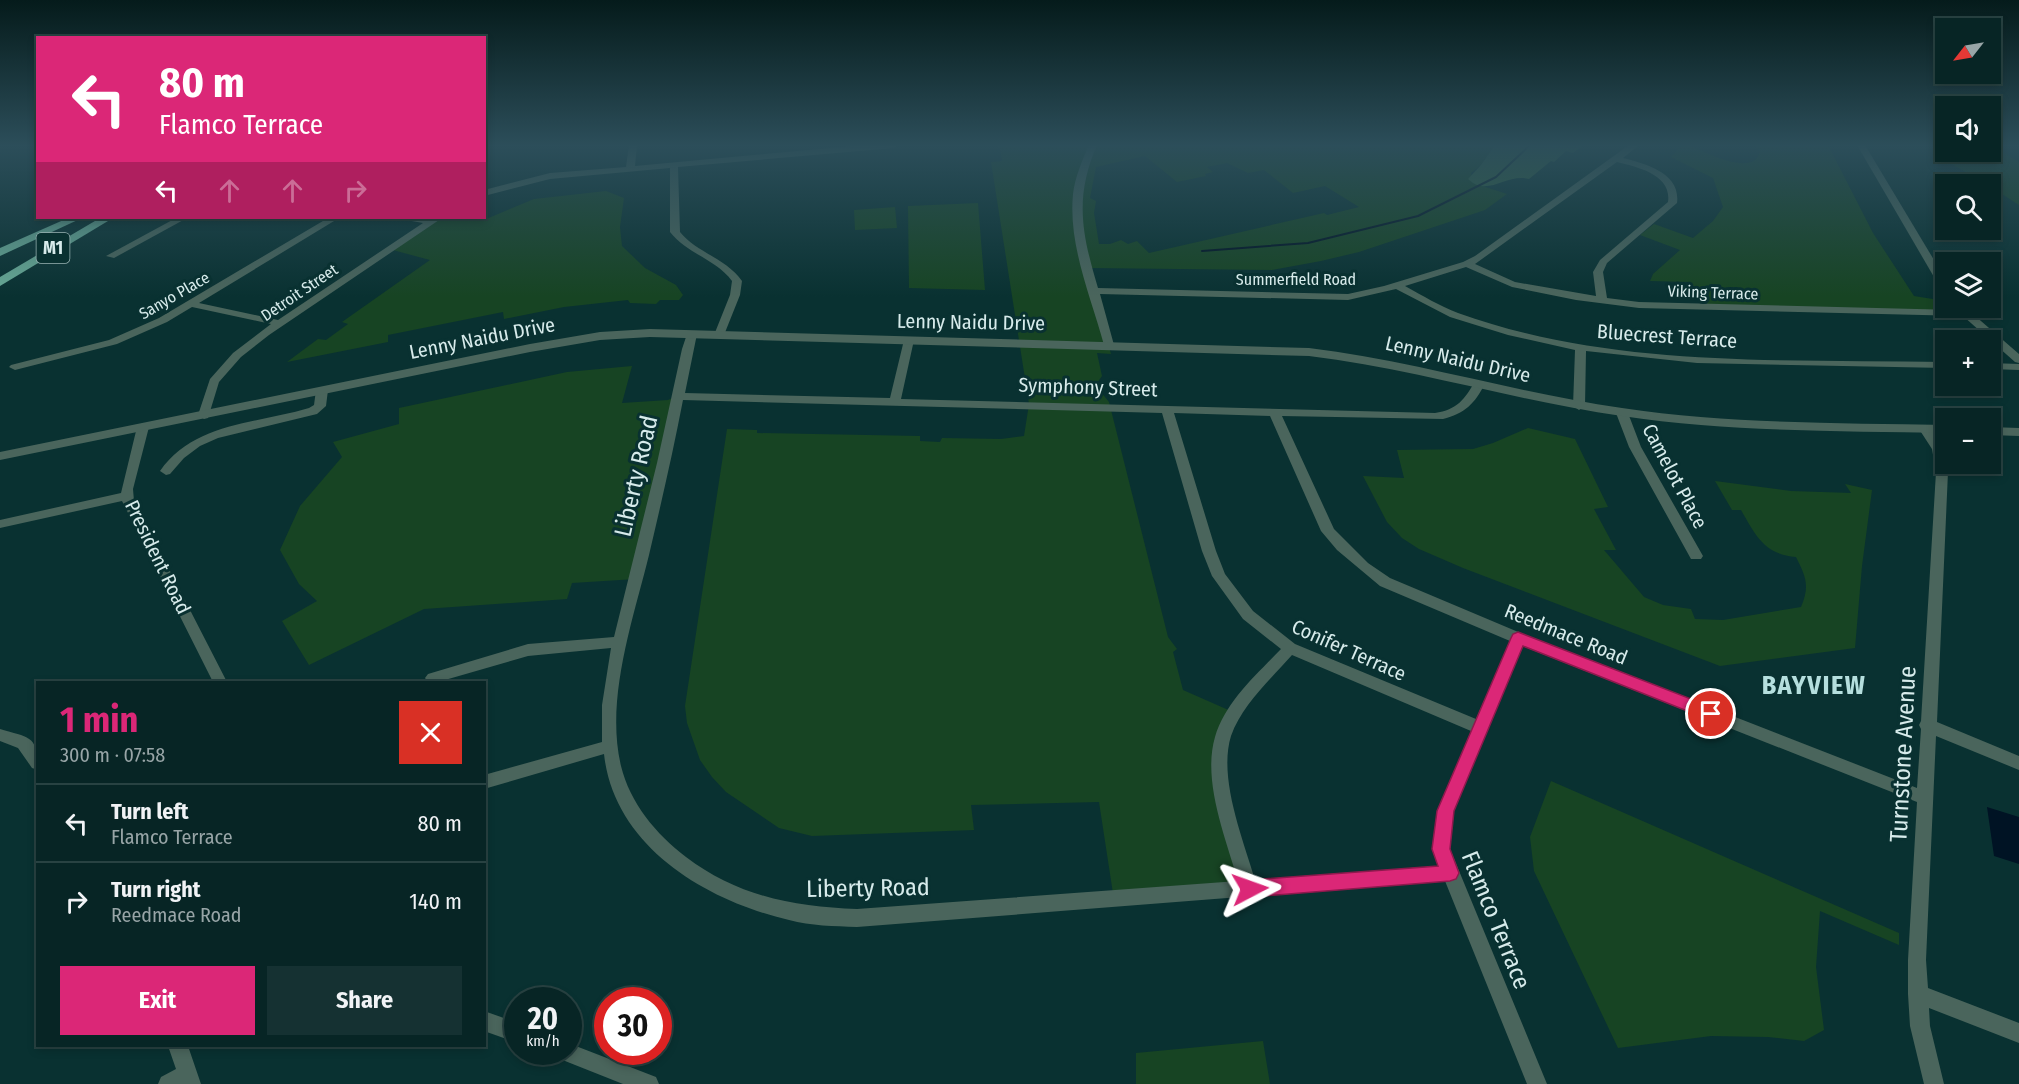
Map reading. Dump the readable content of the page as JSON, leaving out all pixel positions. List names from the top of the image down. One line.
{"streets":{"highway":["M1"],"street":["Summerfield Road","Detroit Street","Viking Terrace","Sanyo Place","Lenny Naidu Drive","Bluecrest Terrace","Symphony Street","Liberty Road","Camelot Place","President Road","Reedmace Road","Conifer Terrace","Turnstone Avenue","Flamco Terrace"]},"crossings":[["Summerfield Road","Viking Terrace"],["Summerfield Road","Bluecrest Terrace"],["Detroit Street","Lenny Naidu Drive"],["Lenny Naidu Drive","Symphony Street"],["Lenny Naidu Drive","Liberty Road"],["Lenny Naidu Drive","Camelot Place"],["Lenny Naidu Drive","President Road"],["Lenny Naidu Drive","Turnstone Avenue"],["Symphony Street","Liberty Road"],["Symphony Street","Reedmace Road"],["Symphony Street","Conifer Terrace"],["Liberty Road","Flamco Terrace"],["Reedmace Road","Turnstone Avenue"],["Reedmace Road","Flamco Terrace"],["Conifer Terrace","Flamco Terrace"]],"districts":["BAYVIEW"],"north":"bottom left","page":{"map_buttons":["+","−"],"turn":["80 m","Flamco Terrace"],"heading":["1 min","300 m · 07:58"],"list":[{"name":"Turn left","note":"Flamco Terrace","value":"80 m"},{"name":"Turn right","note":"Reedmace Road","value":"140 m"}],"buttons":["Exit","Share"],"speed":"20 km/h","limit":"30"}}
